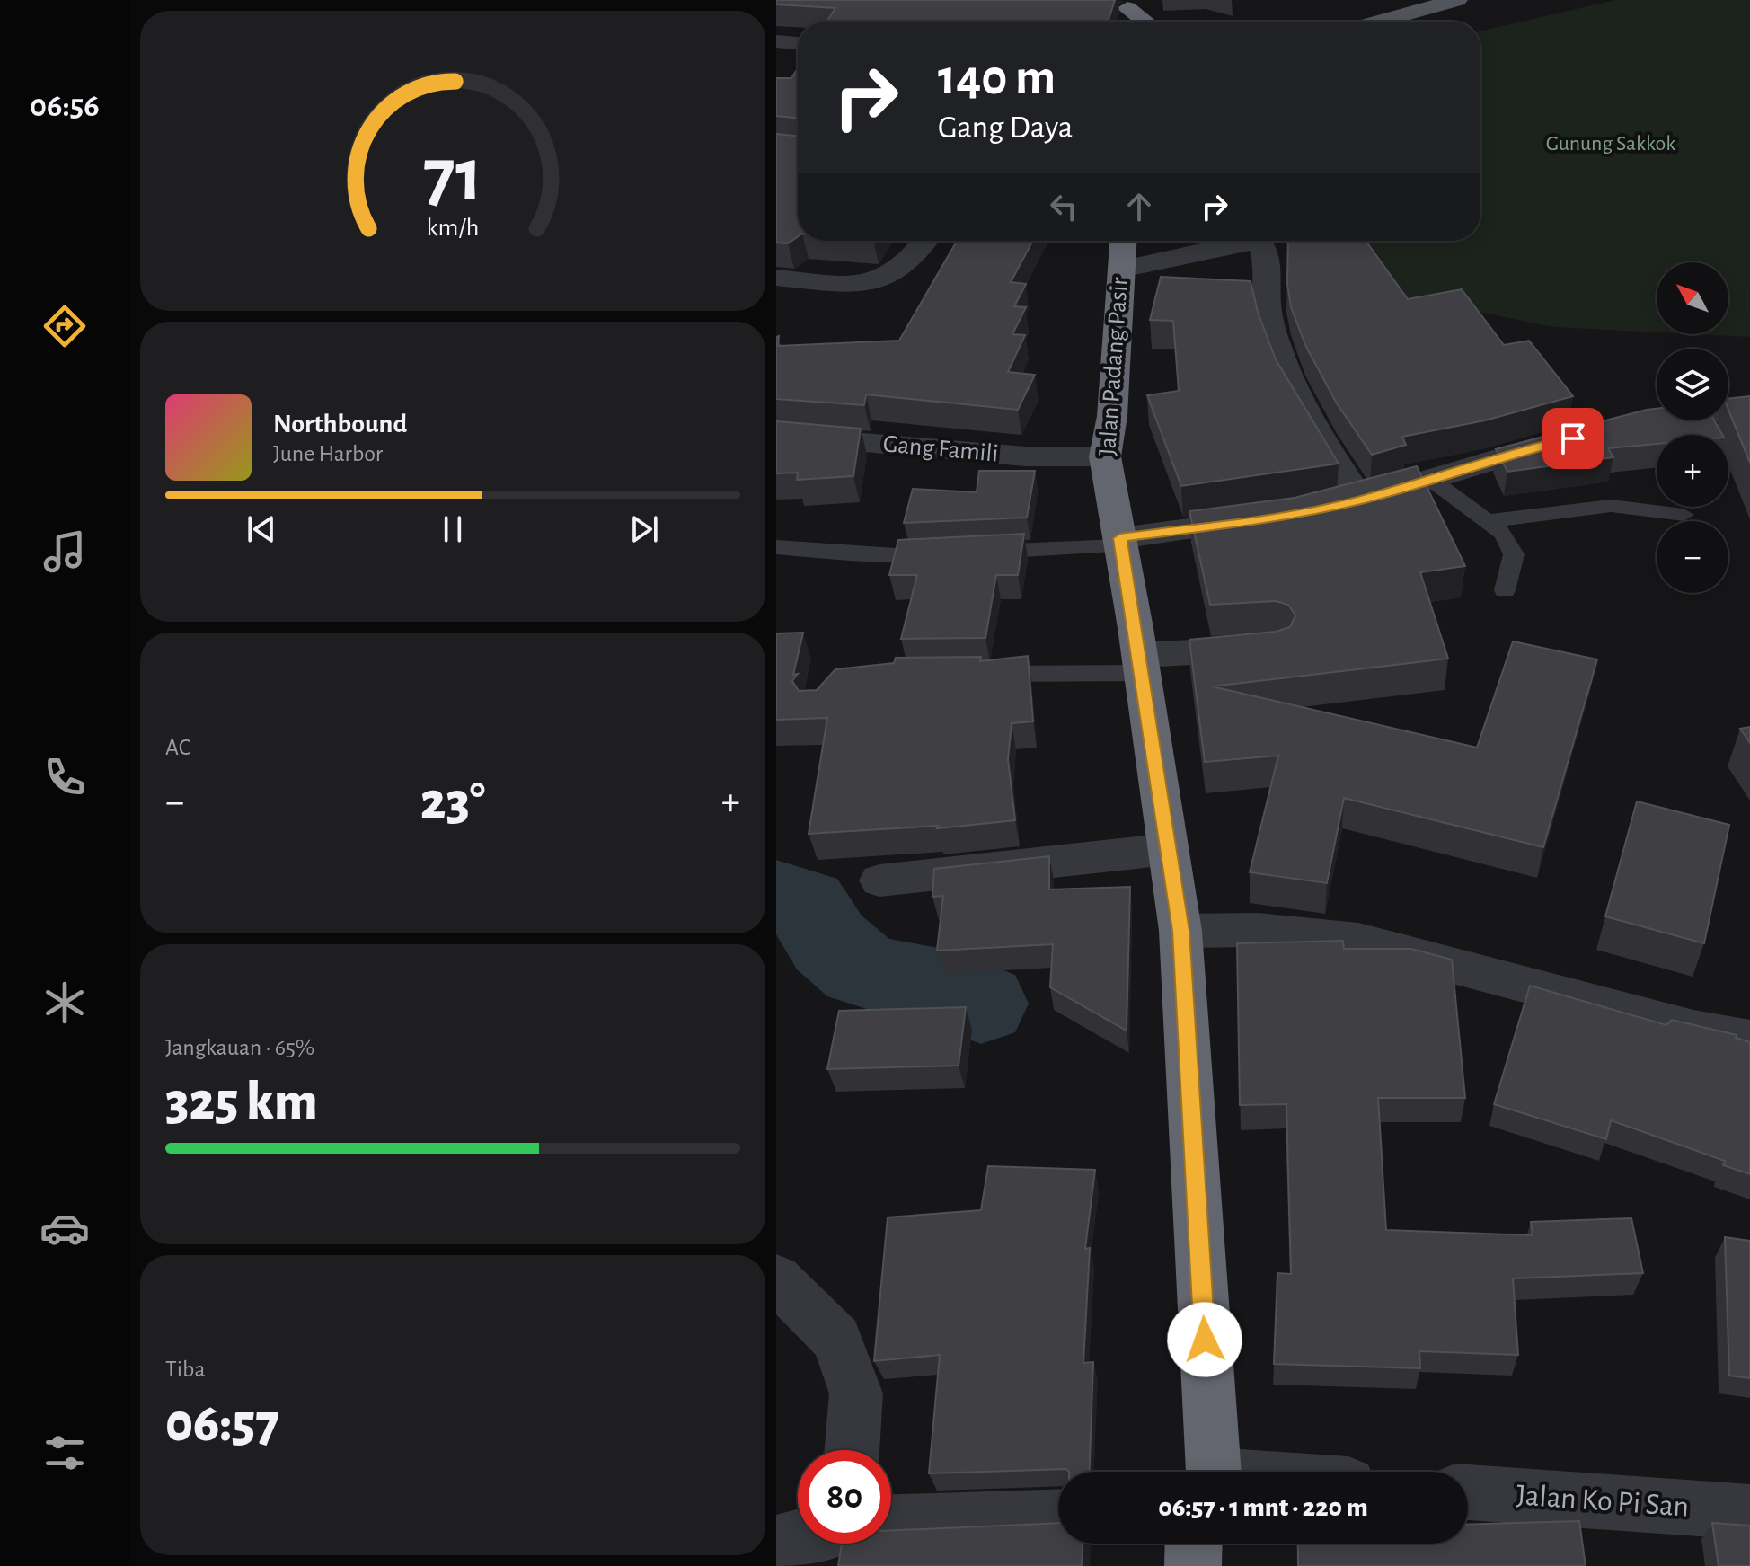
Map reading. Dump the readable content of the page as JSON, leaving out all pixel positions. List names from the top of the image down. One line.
{"streets":{"highway":["Jalan Padang Pasir"],"street":["Gang Famili","Jalan Ko Pi San"]},"crossings":[["Jalan Padang Pasir","Gang Famili"]],"parks":["Gunung Sakkok"],"north":"top left","page":{"tabs":"06:56","turn":["140 m","Gang Daya"],"map_buttons":["+","−"],"song":["Northbound","June Harbor"],"tile":["AC",["Jangkauan · 65%","325 km"],["Tiba","06:57"]],"heat":["−","23°","+"],"limit":"80","trip":"06:57 · 1 mnt · 220 m","gauge":["71","km/h"]}}
